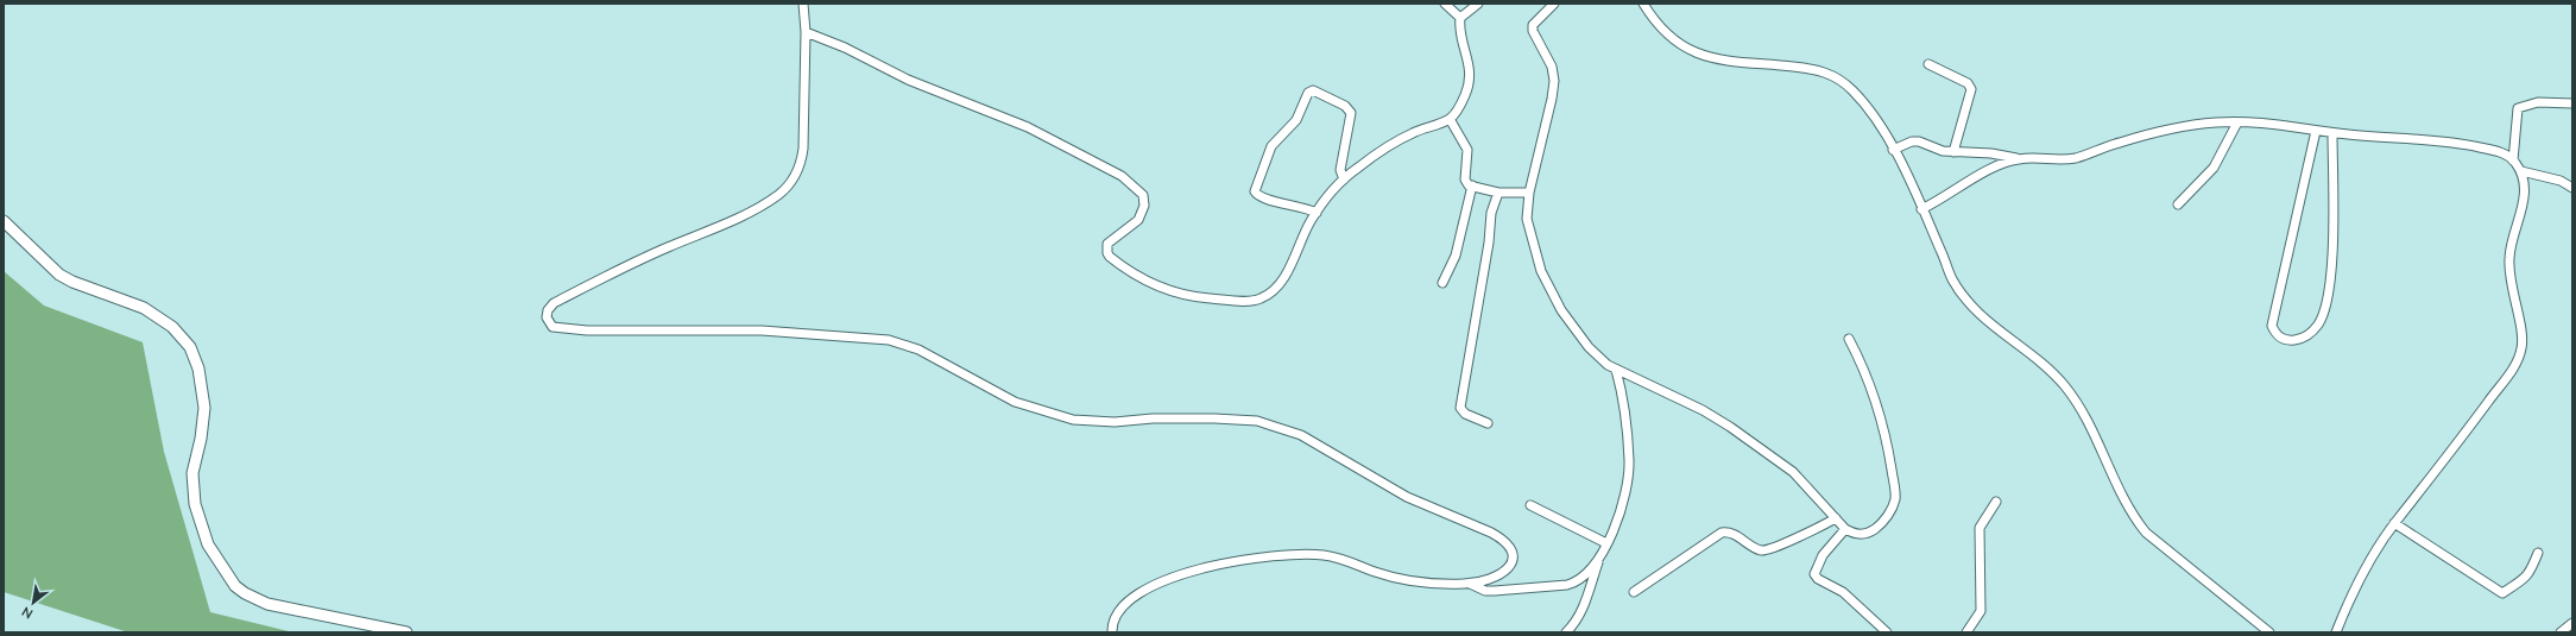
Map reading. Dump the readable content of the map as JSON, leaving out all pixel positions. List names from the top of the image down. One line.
{"north":"bottom left"}
